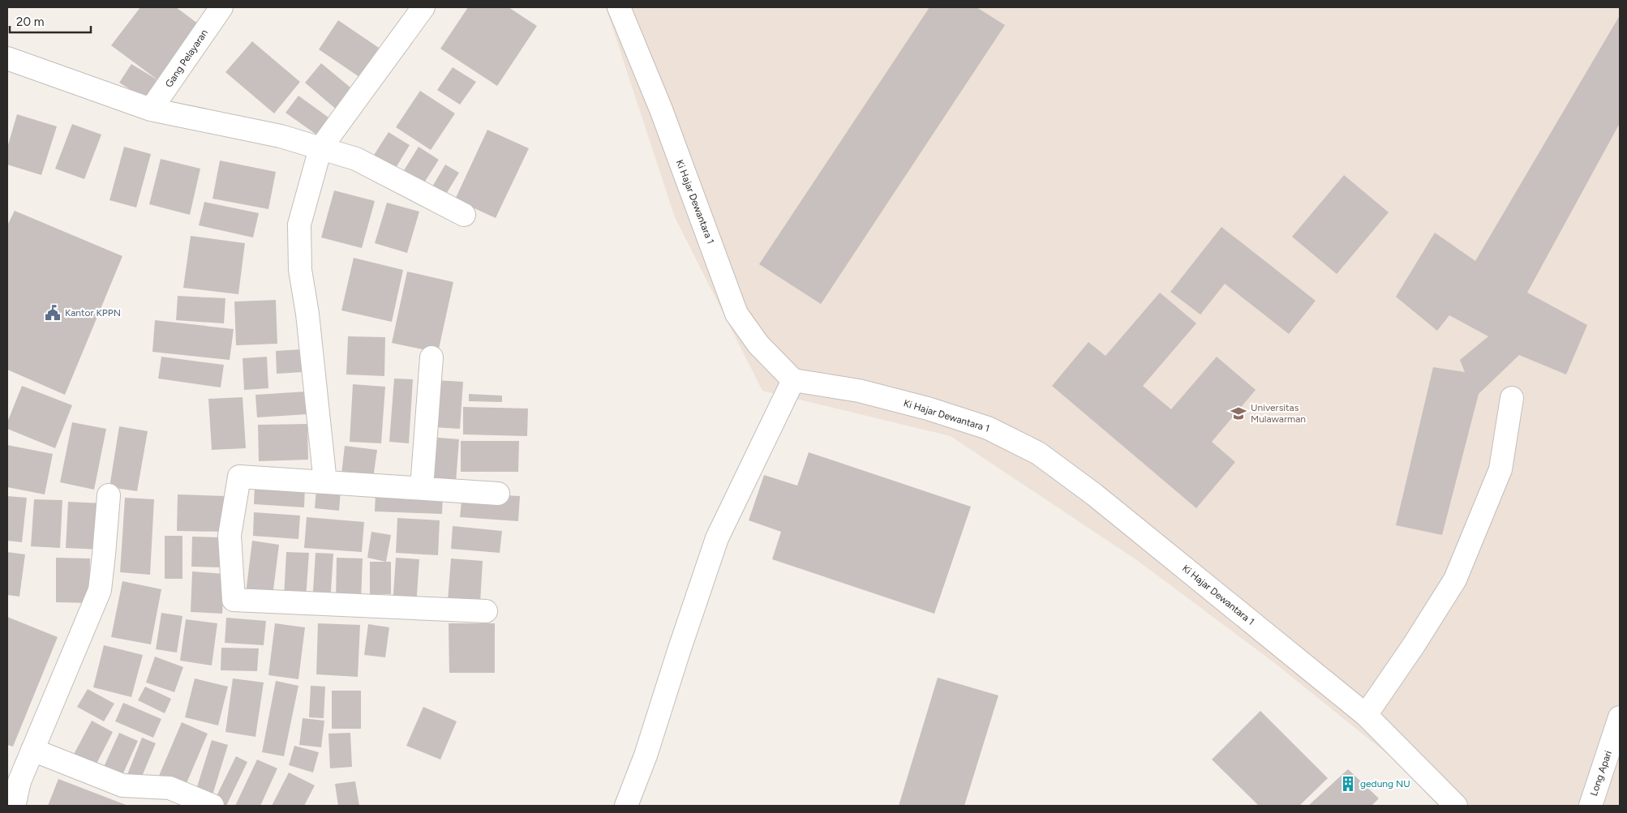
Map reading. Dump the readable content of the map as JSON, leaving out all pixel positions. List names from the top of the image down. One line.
{"streets":{"street":["Gang Pelayaran","Ki Hajar Dewantara 1","Long Apari"]},"places":{"public building":["Kantor KPPN"],"school or university":["Universitas Mulawarman"],"building":["gedung NU"]},"scale_bar":"20 m"}
